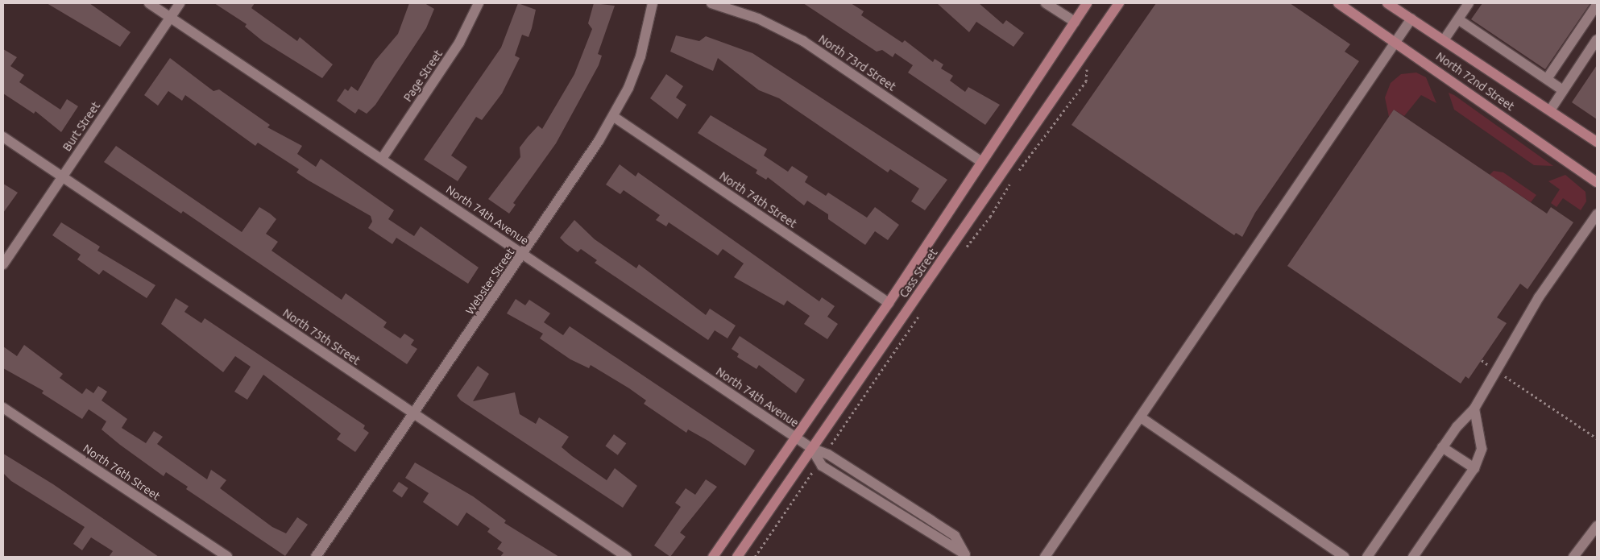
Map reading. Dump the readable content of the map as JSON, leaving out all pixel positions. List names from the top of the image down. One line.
{"streets":{"main road":["North 72nd Street","Cass Street"],"street":["North 73rd Street","Page Street","Burt Street","North 74th Street","North 74th Avenue","Webster Street","North 75th Street","North 76th Street"]},"crossings":[["North 73rd Street","Cass Street"],["Page Street","North 74th Avenue"],["Burt Street","North 74th Avenue"],["Burt Street","North 75th Street"],["North 74th Street","Cass Street"],["North 74th Street","Webster Street"],["North 74th Avenue","Cass Street"],["North 74th Avenue","Webster Street"],["Webster Street","North 75th Street"]]}
